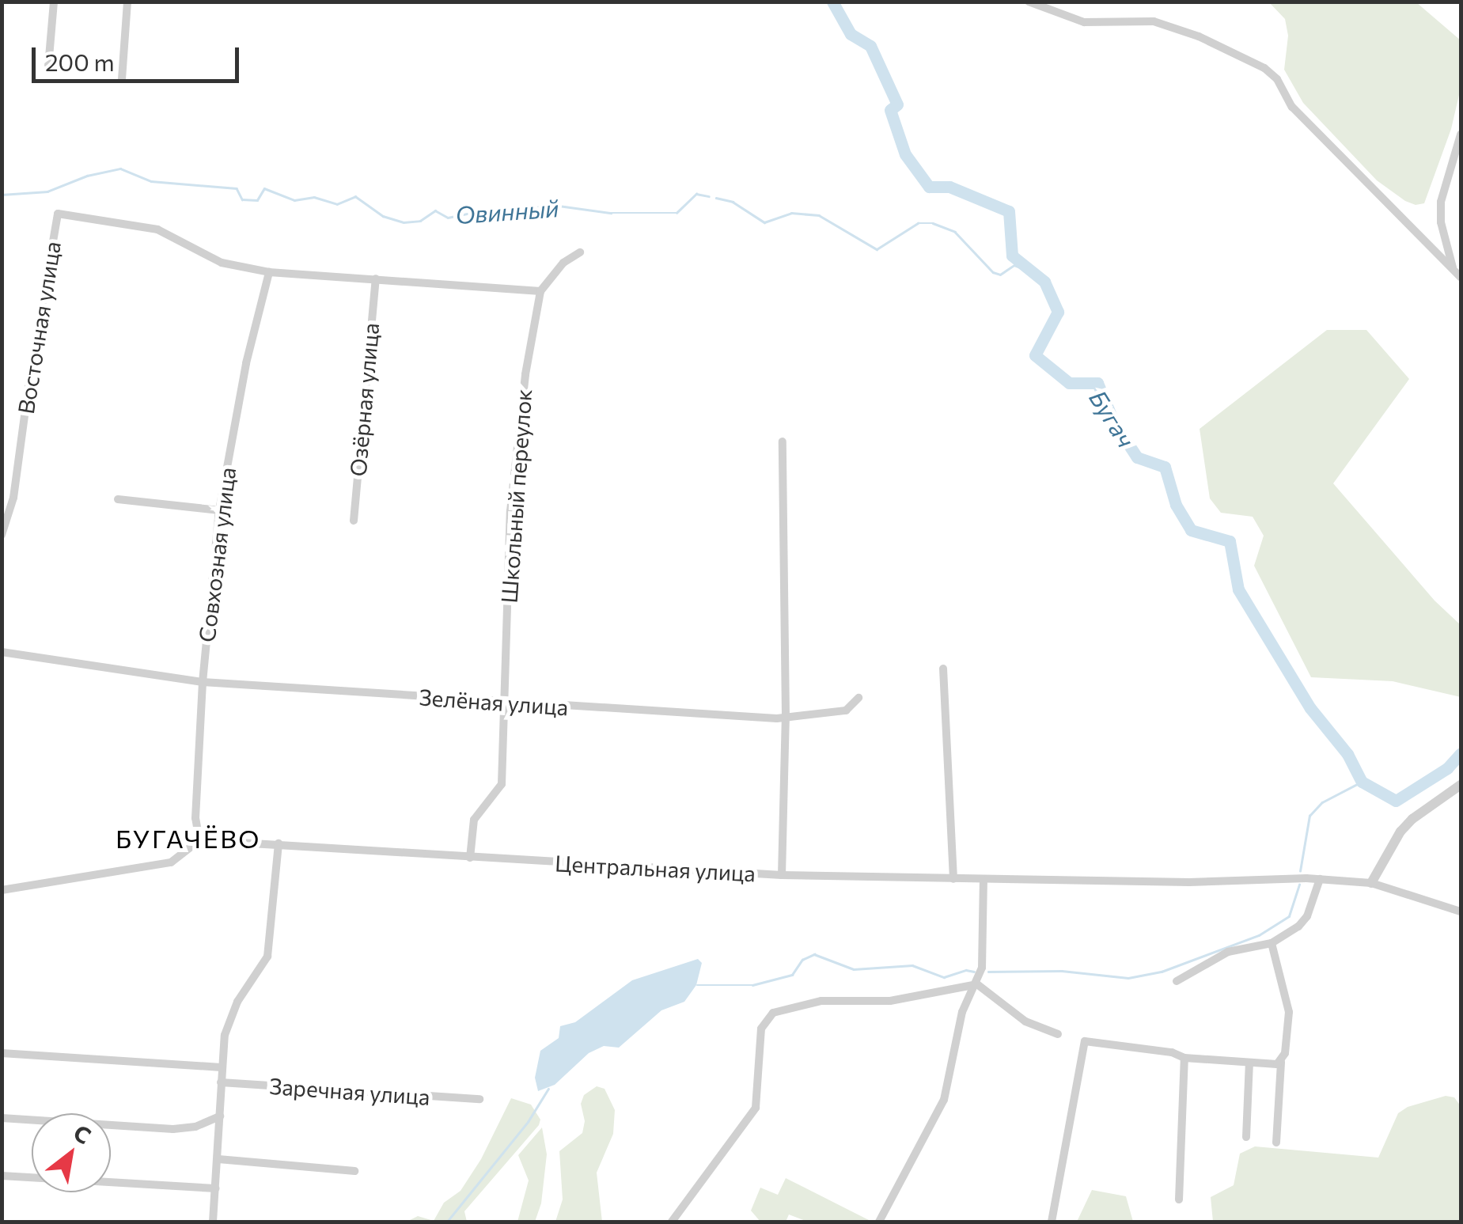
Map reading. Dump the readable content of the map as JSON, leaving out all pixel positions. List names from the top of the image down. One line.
{"streets":{"street":["Восточная улица","Озёрная улица","Школьный переулок","Совхозная улица","Зелёная улица","Центральная улица","Заречная улица"]},"crossings":[["Восточная улица","Совхозная улица"],["Школьный переулок","Зелёная улица"],["Школьный переулок","Центральная улица"],["Совхозная улица","Зелёная улица"],["Совхозная улица","Центральная улица"]],"districts":["БУГАЧЁВО"],"water":["Овинный","Бугач"],"scale_bar":"200 m","north":"top right"}
